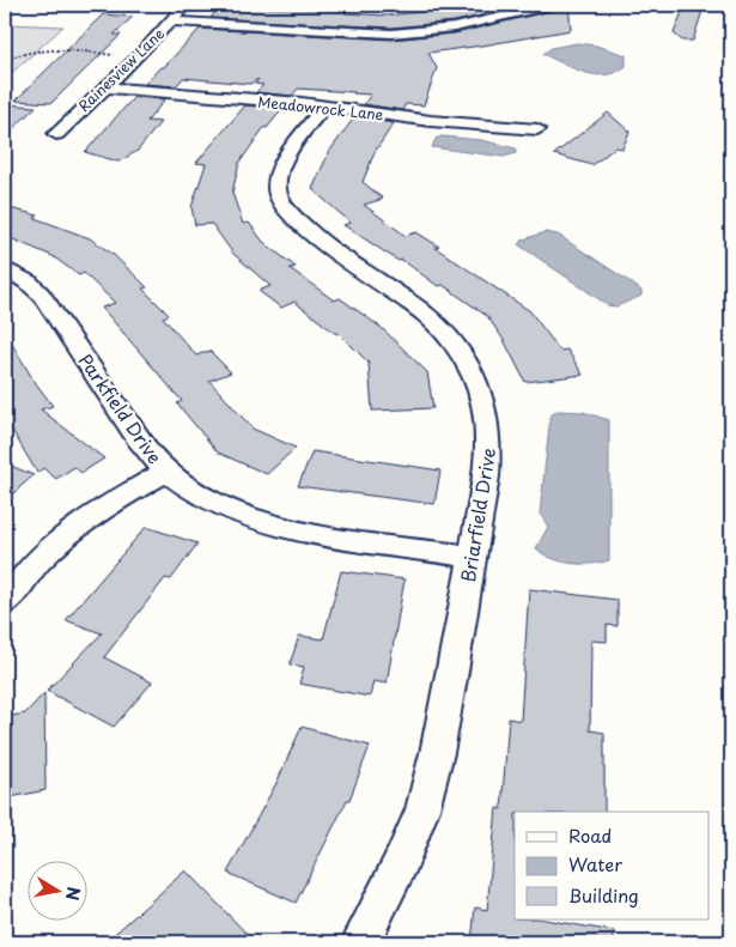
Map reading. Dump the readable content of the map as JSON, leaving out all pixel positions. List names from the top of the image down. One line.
{"streets":{"street":["Rainesview Lane","Meadowrock Lane","Parkfield Drive","Briarfield Drive"]},"crossings":[["Rainesview Lane","Meadowrock Lane"],["Meadowrock Lane","Briarfield Drive"],["Parkfield Drive","Briarfield Drive"]],"legend":["Road","Water","Building"],"north":"right"}
